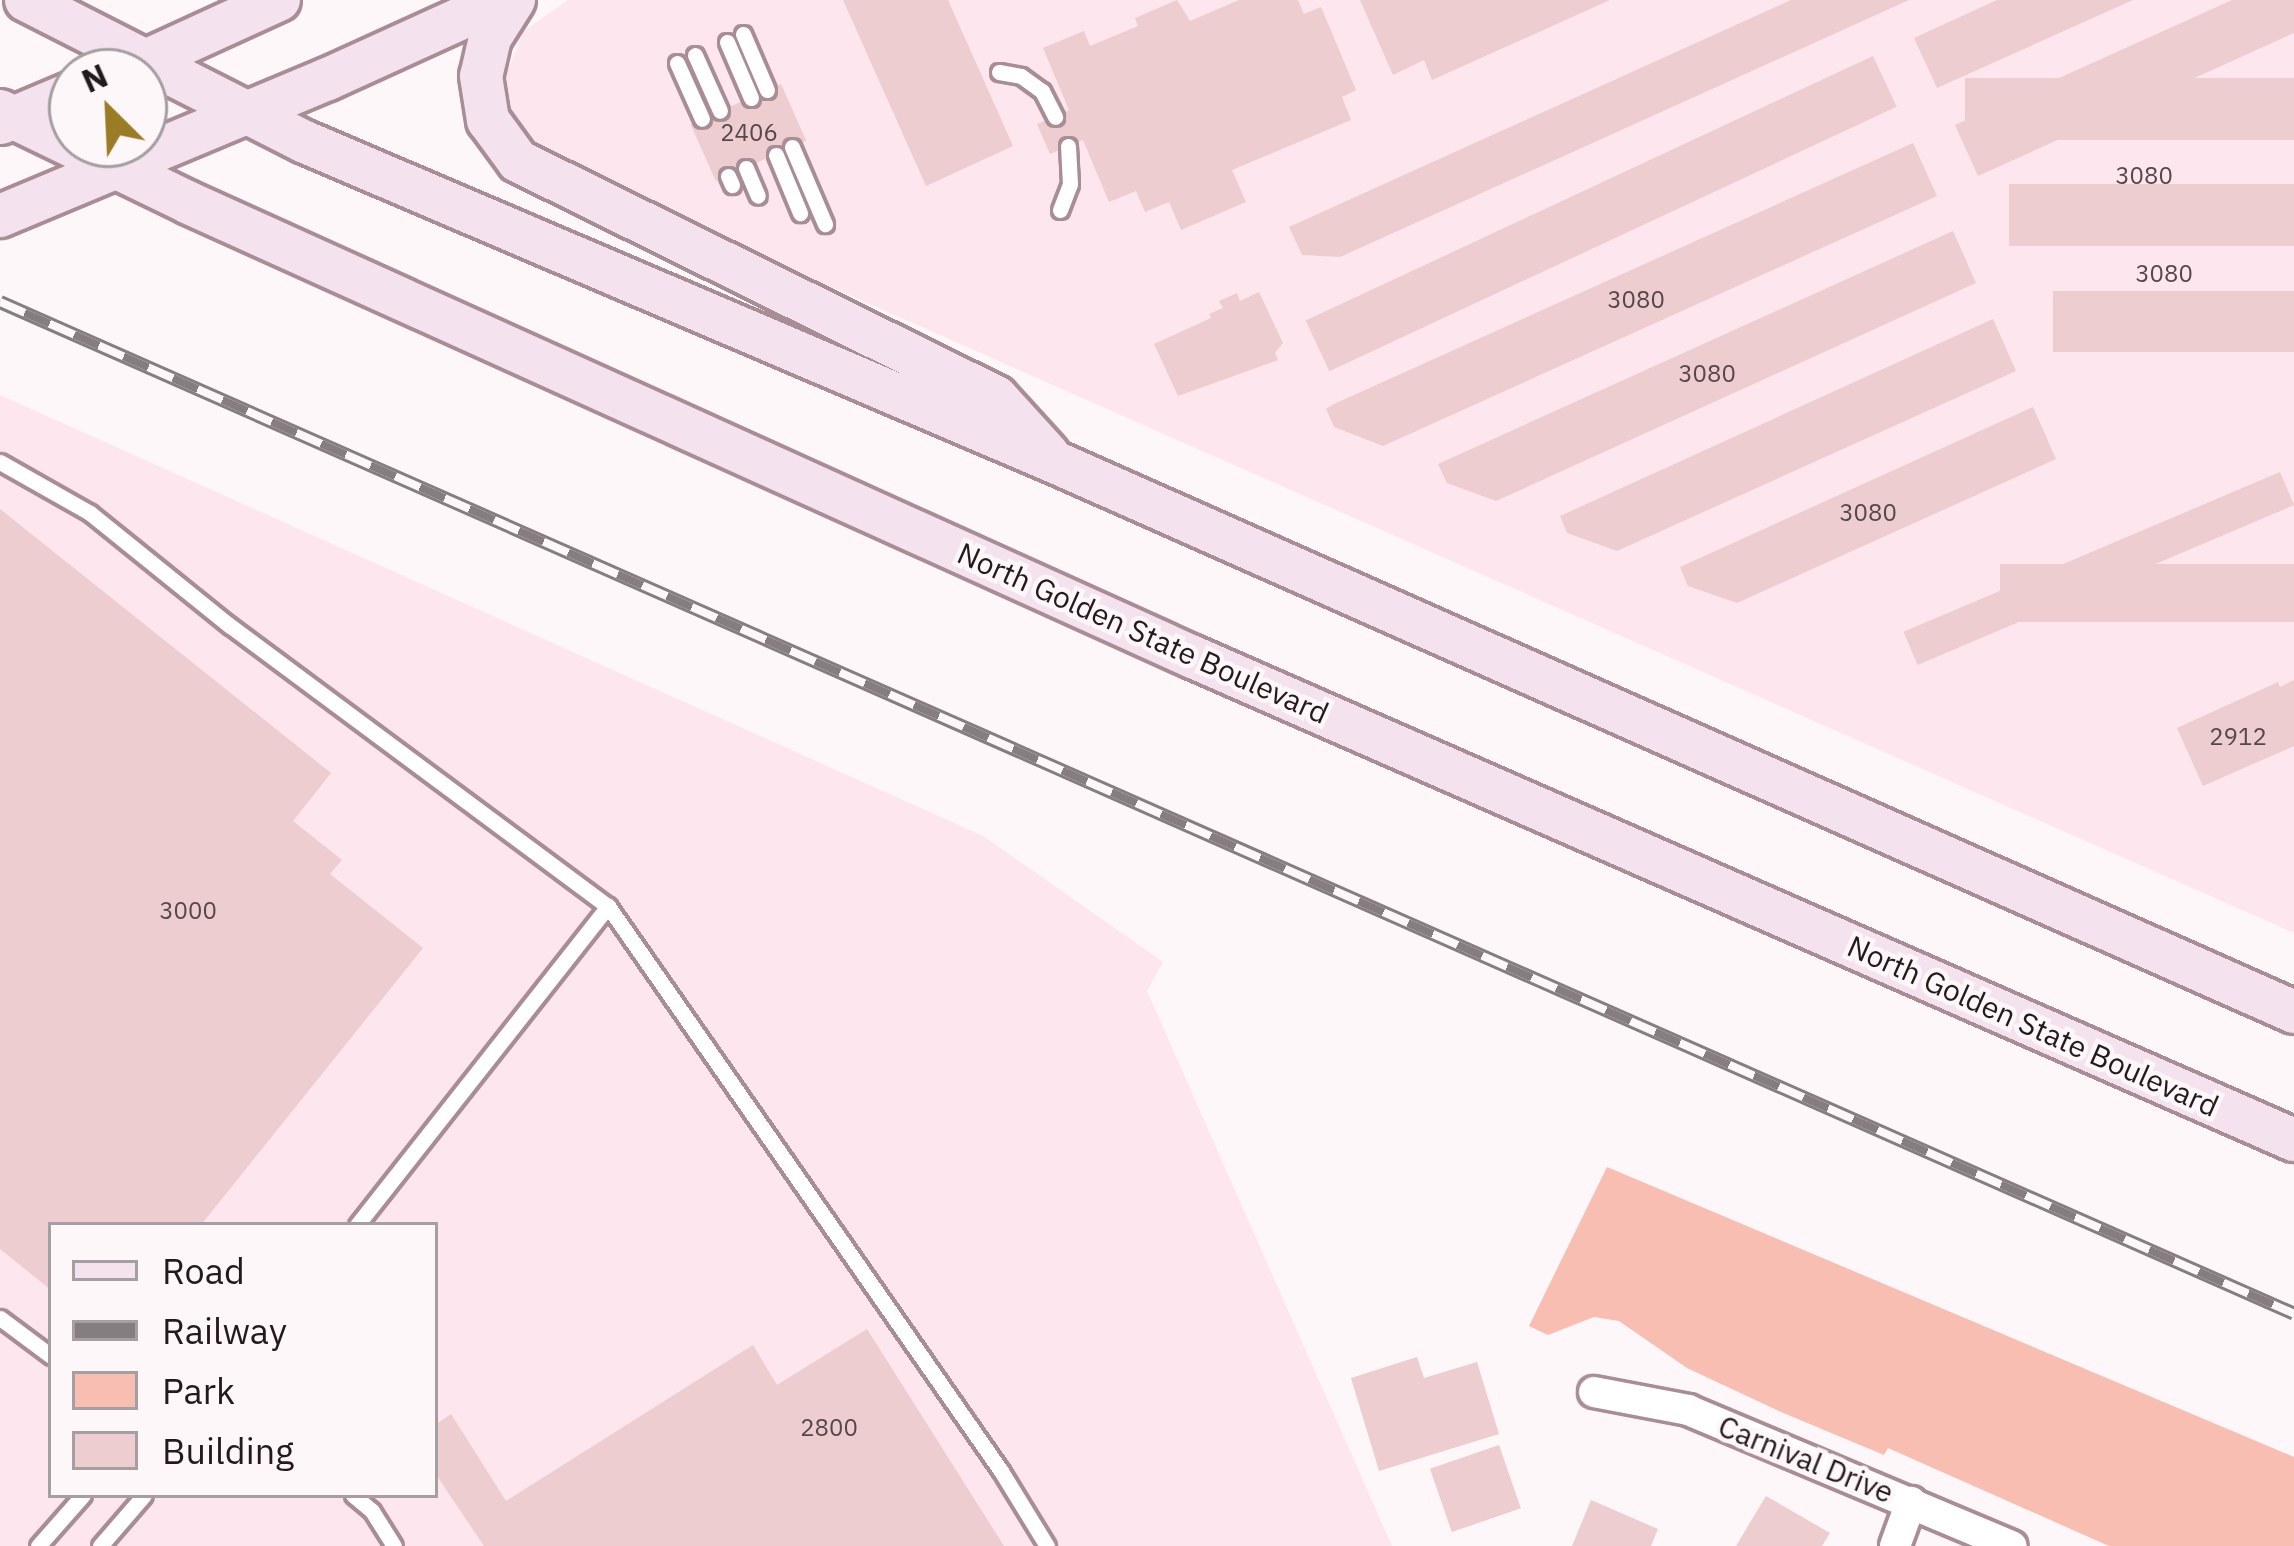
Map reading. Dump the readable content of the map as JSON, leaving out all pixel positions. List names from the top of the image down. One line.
{"streets":{"main road":["North Golden State Boulevard"],"street":["Carnival Drive"]},"house_numbers":["2406","3080","3080","3080","3080","3080","2912","3000","2800"],"legend":["Road","Railway","Park","Building"],"north":"top left"}
